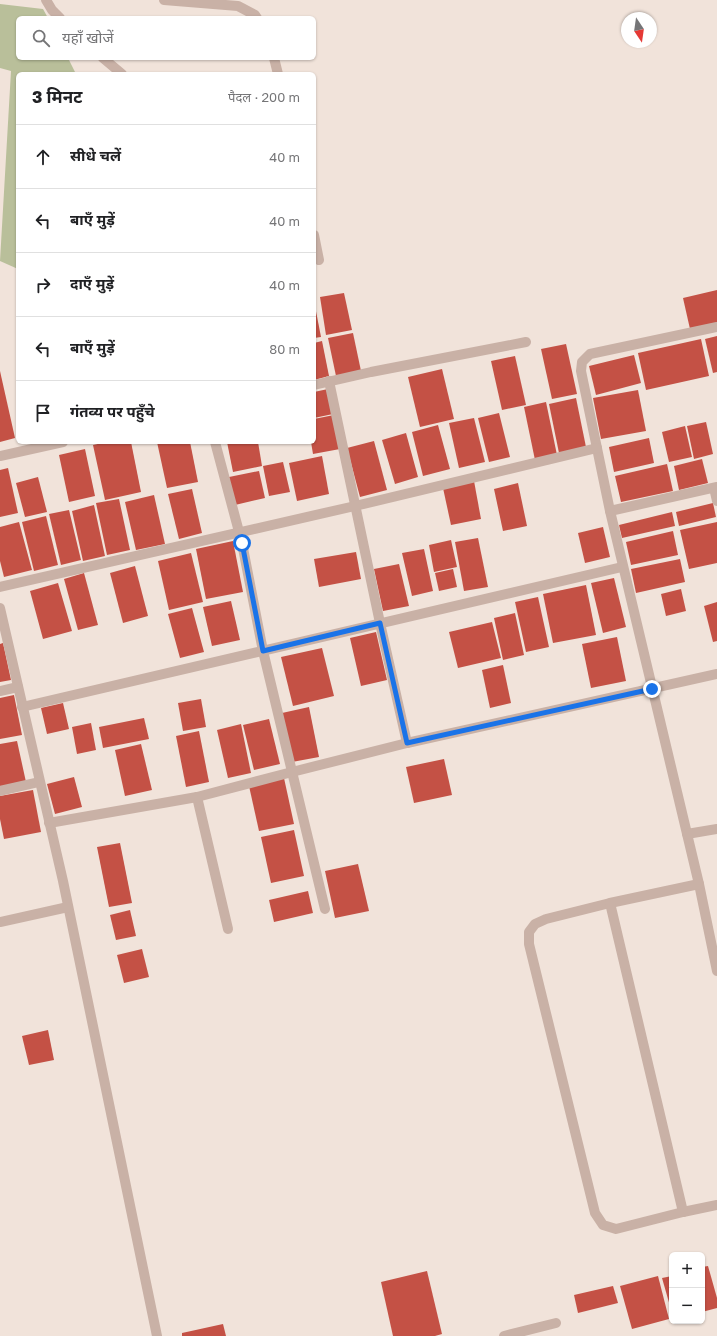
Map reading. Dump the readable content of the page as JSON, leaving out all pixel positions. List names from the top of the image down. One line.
{"north":"bottom","page":{"search":"यहाँ खोजें","heading":["3 मिनट","पैदल · 200 m"],"list":[["सीधे चलें","40 m"],["बाएँ मुड़ें","40 m"],["दाएँ मुड़ें","40 m"],["बाएँ मुड़ें","80 m"],"गंतव्य पर पहुँचे"],"map_buttons":["+","−"]}}
